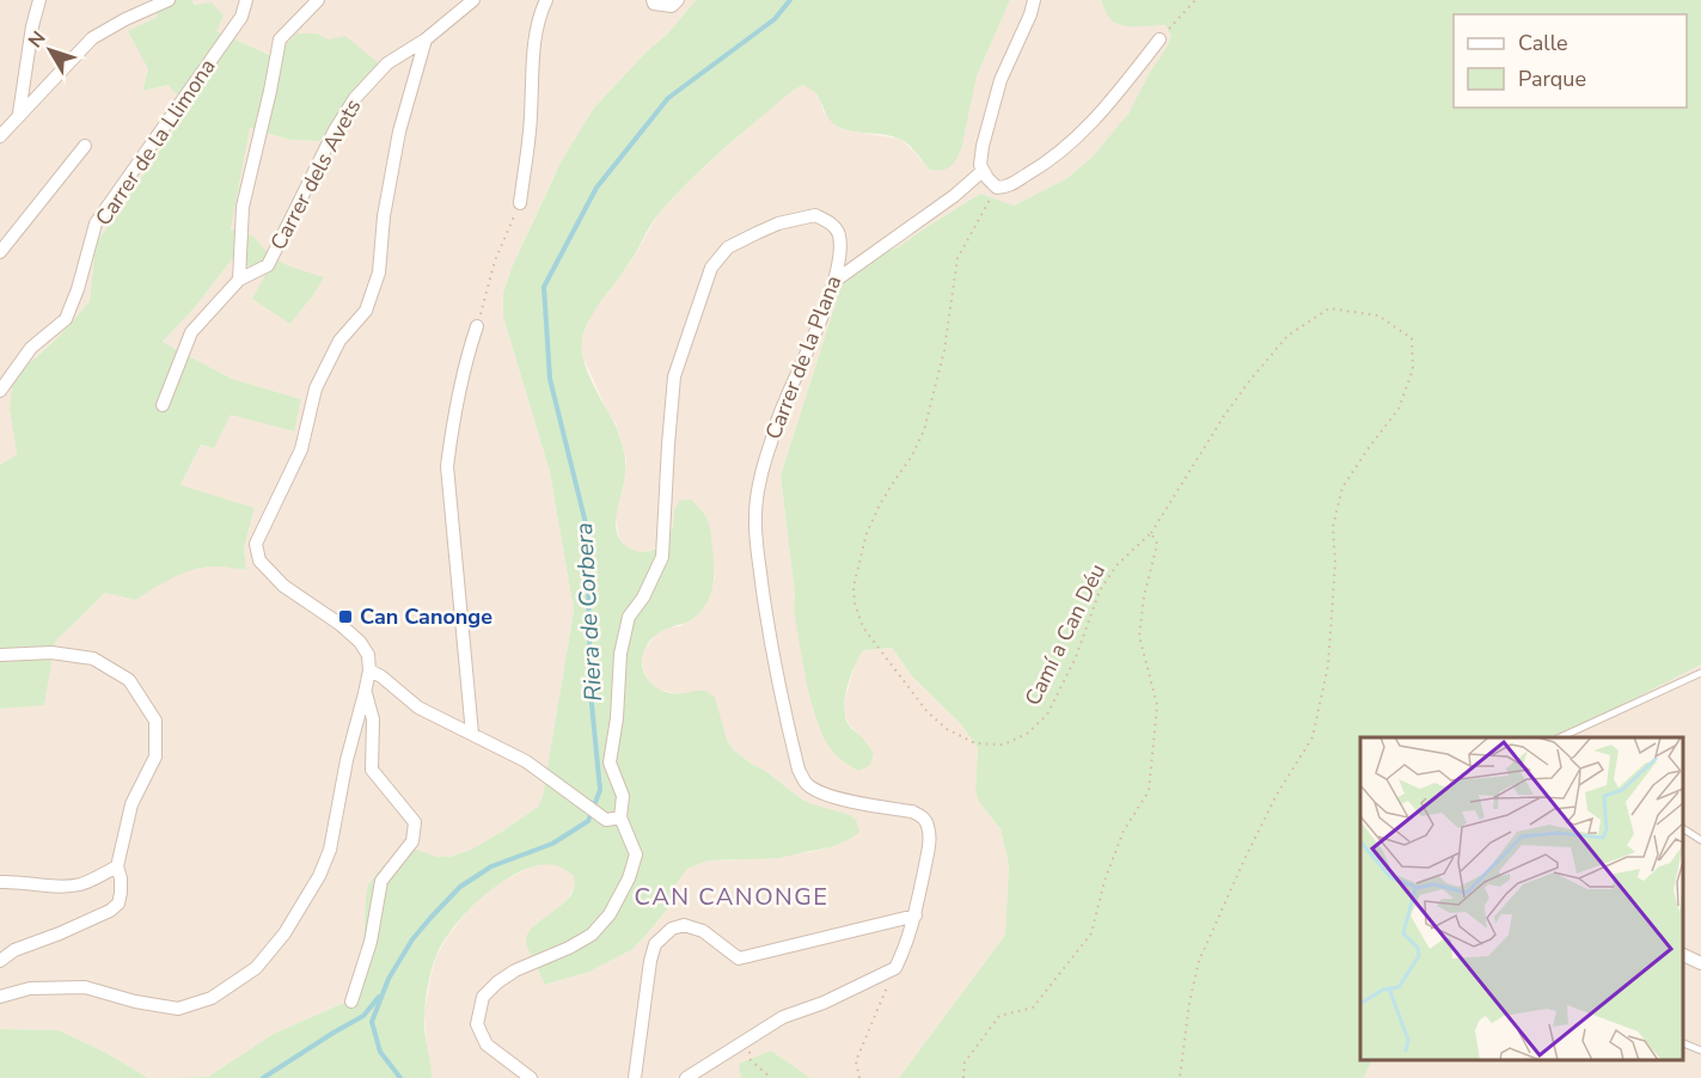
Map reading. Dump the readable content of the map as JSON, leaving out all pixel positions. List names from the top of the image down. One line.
{"streets":{"street":["Carrer de la Llimona","Carrer dels Avets","Carrer de la Plana"],"path":["Camí a Can Déu"]},"districts":["CAN CANONGE"],"water":["Riera de Corbera"],"places":{"transit":["Can Canonge"]},"legend":["Calle","Parque"],"north":"top left"}
